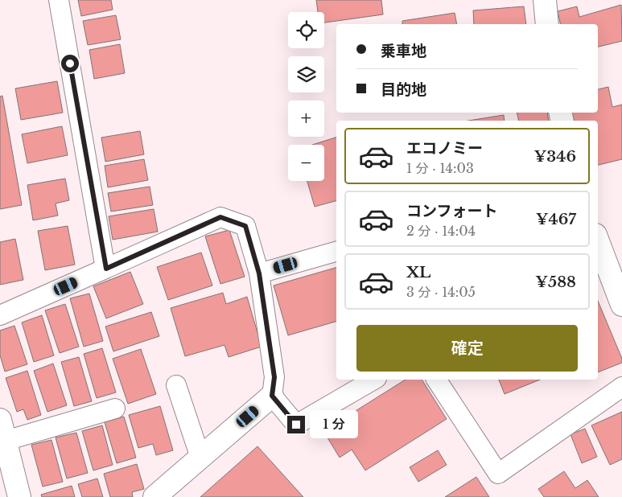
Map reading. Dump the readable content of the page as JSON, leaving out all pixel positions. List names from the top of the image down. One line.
{"page":{"map_buttons":["+","−"],"banner":["乗車地","目的地"],"list":[{"name":"エコノミー","note":"1 分 · 14:03","value":"¥346"},{"name":"コンフォート","note":"2 分 · 14:04","value":"¥467"},{"name":"XL","note":"3 分 · 14:05","value":"¥588"}],"buttons":"確定","bubble":"1 分"}}
